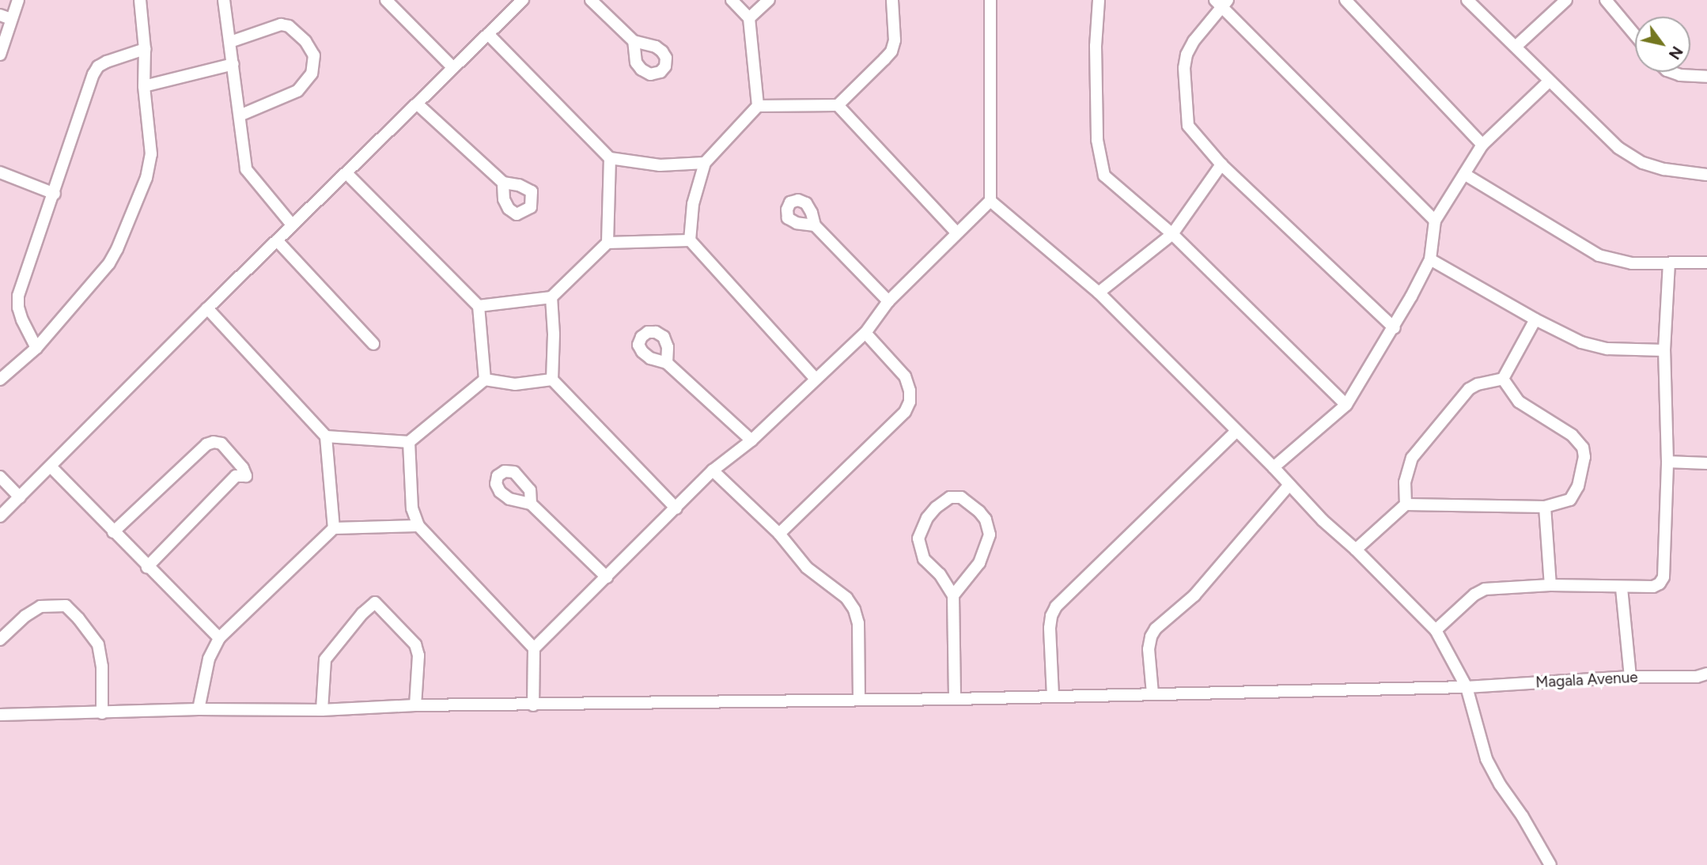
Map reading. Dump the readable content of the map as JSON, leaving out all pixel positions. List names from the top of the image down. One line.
{"streets":{"street":["Magala Avenue"]},"north":"bottom right"}
